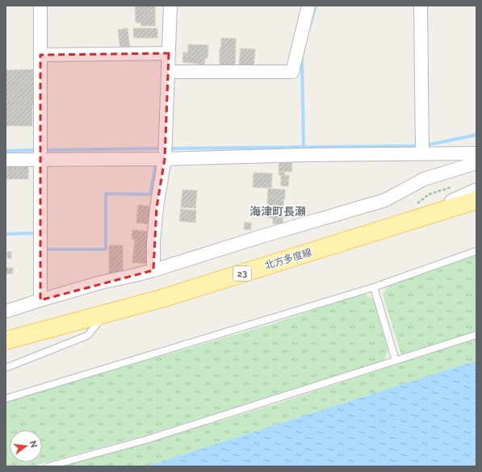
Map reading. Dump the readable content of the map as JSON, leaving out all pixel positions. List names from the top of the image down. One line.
{"streets":{"main road":["北方多度線","23"]},"districts":["海津町長瀬"],"north":"right"}
